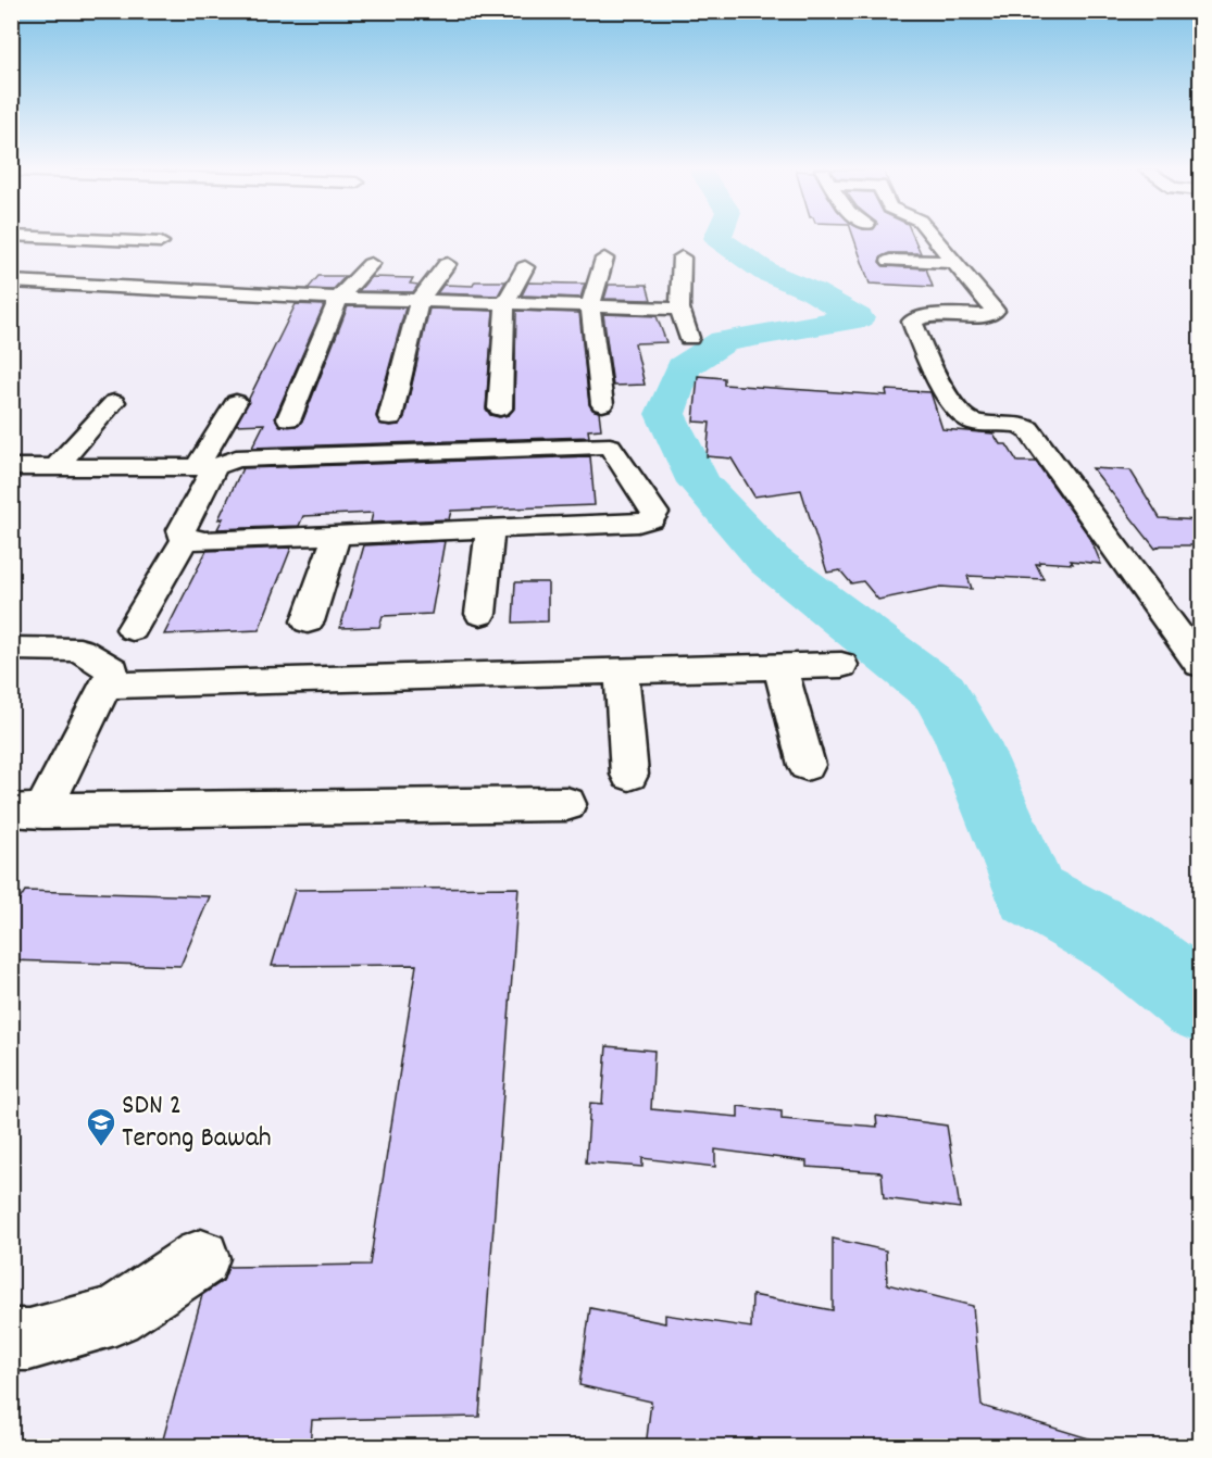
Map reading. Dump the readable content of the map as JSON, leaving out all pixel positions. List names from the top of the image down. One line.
{"places":{"school or university":["SDN 2 Terong Bawah"]}}
